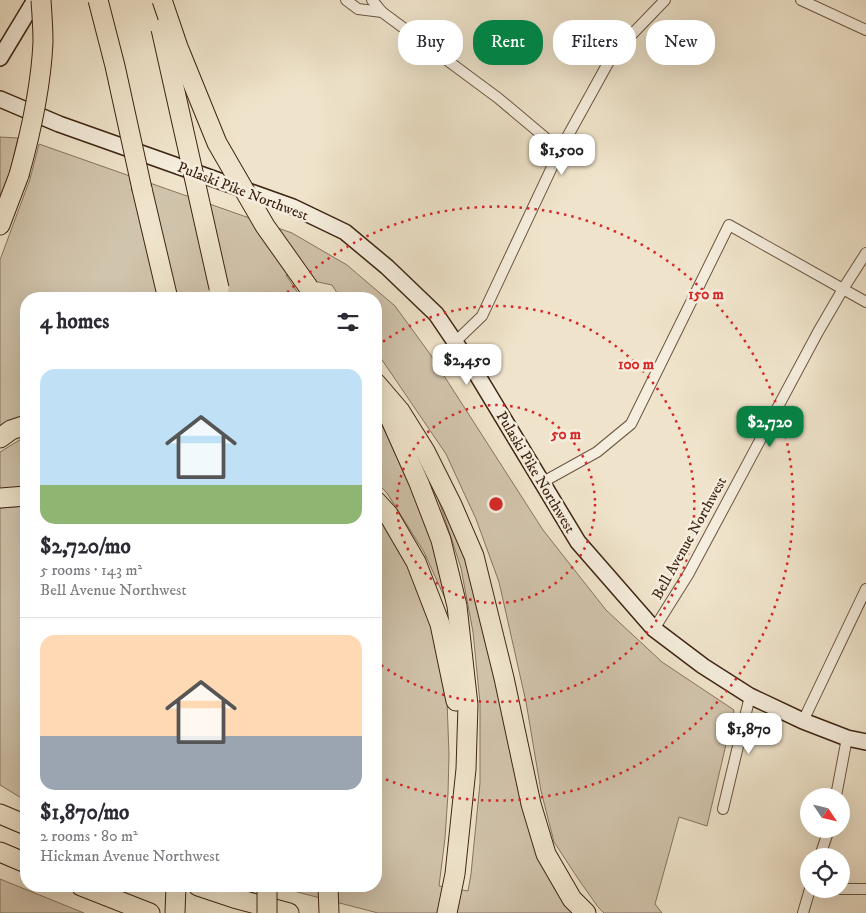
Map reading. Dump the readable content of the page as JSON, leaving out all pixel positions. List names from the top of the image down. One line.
{"streets":{"main road":["Pulaski Pike Northwest"],"street":["Bell Avenue Northwest"]},"crossings":[["Pulaski Pike Northwest","Bell Avenue Northwest"]],"north":"bottom right","page":{"chip":["Buy","Rent","Filters","New"],"price":["$1,500","$2,450","$2,720","$1,870"],"heading":"4 homes","list":[{"name":"$2,720/mo","note":"5 rooms · 143 m² · Bell Avenue Northwest"},{"name":"$1,870/mo","note":"2 rooms · 80 m² · Hickman Avenue Northwest"}]},"rings":["150 m","100 m","50 m"]}
